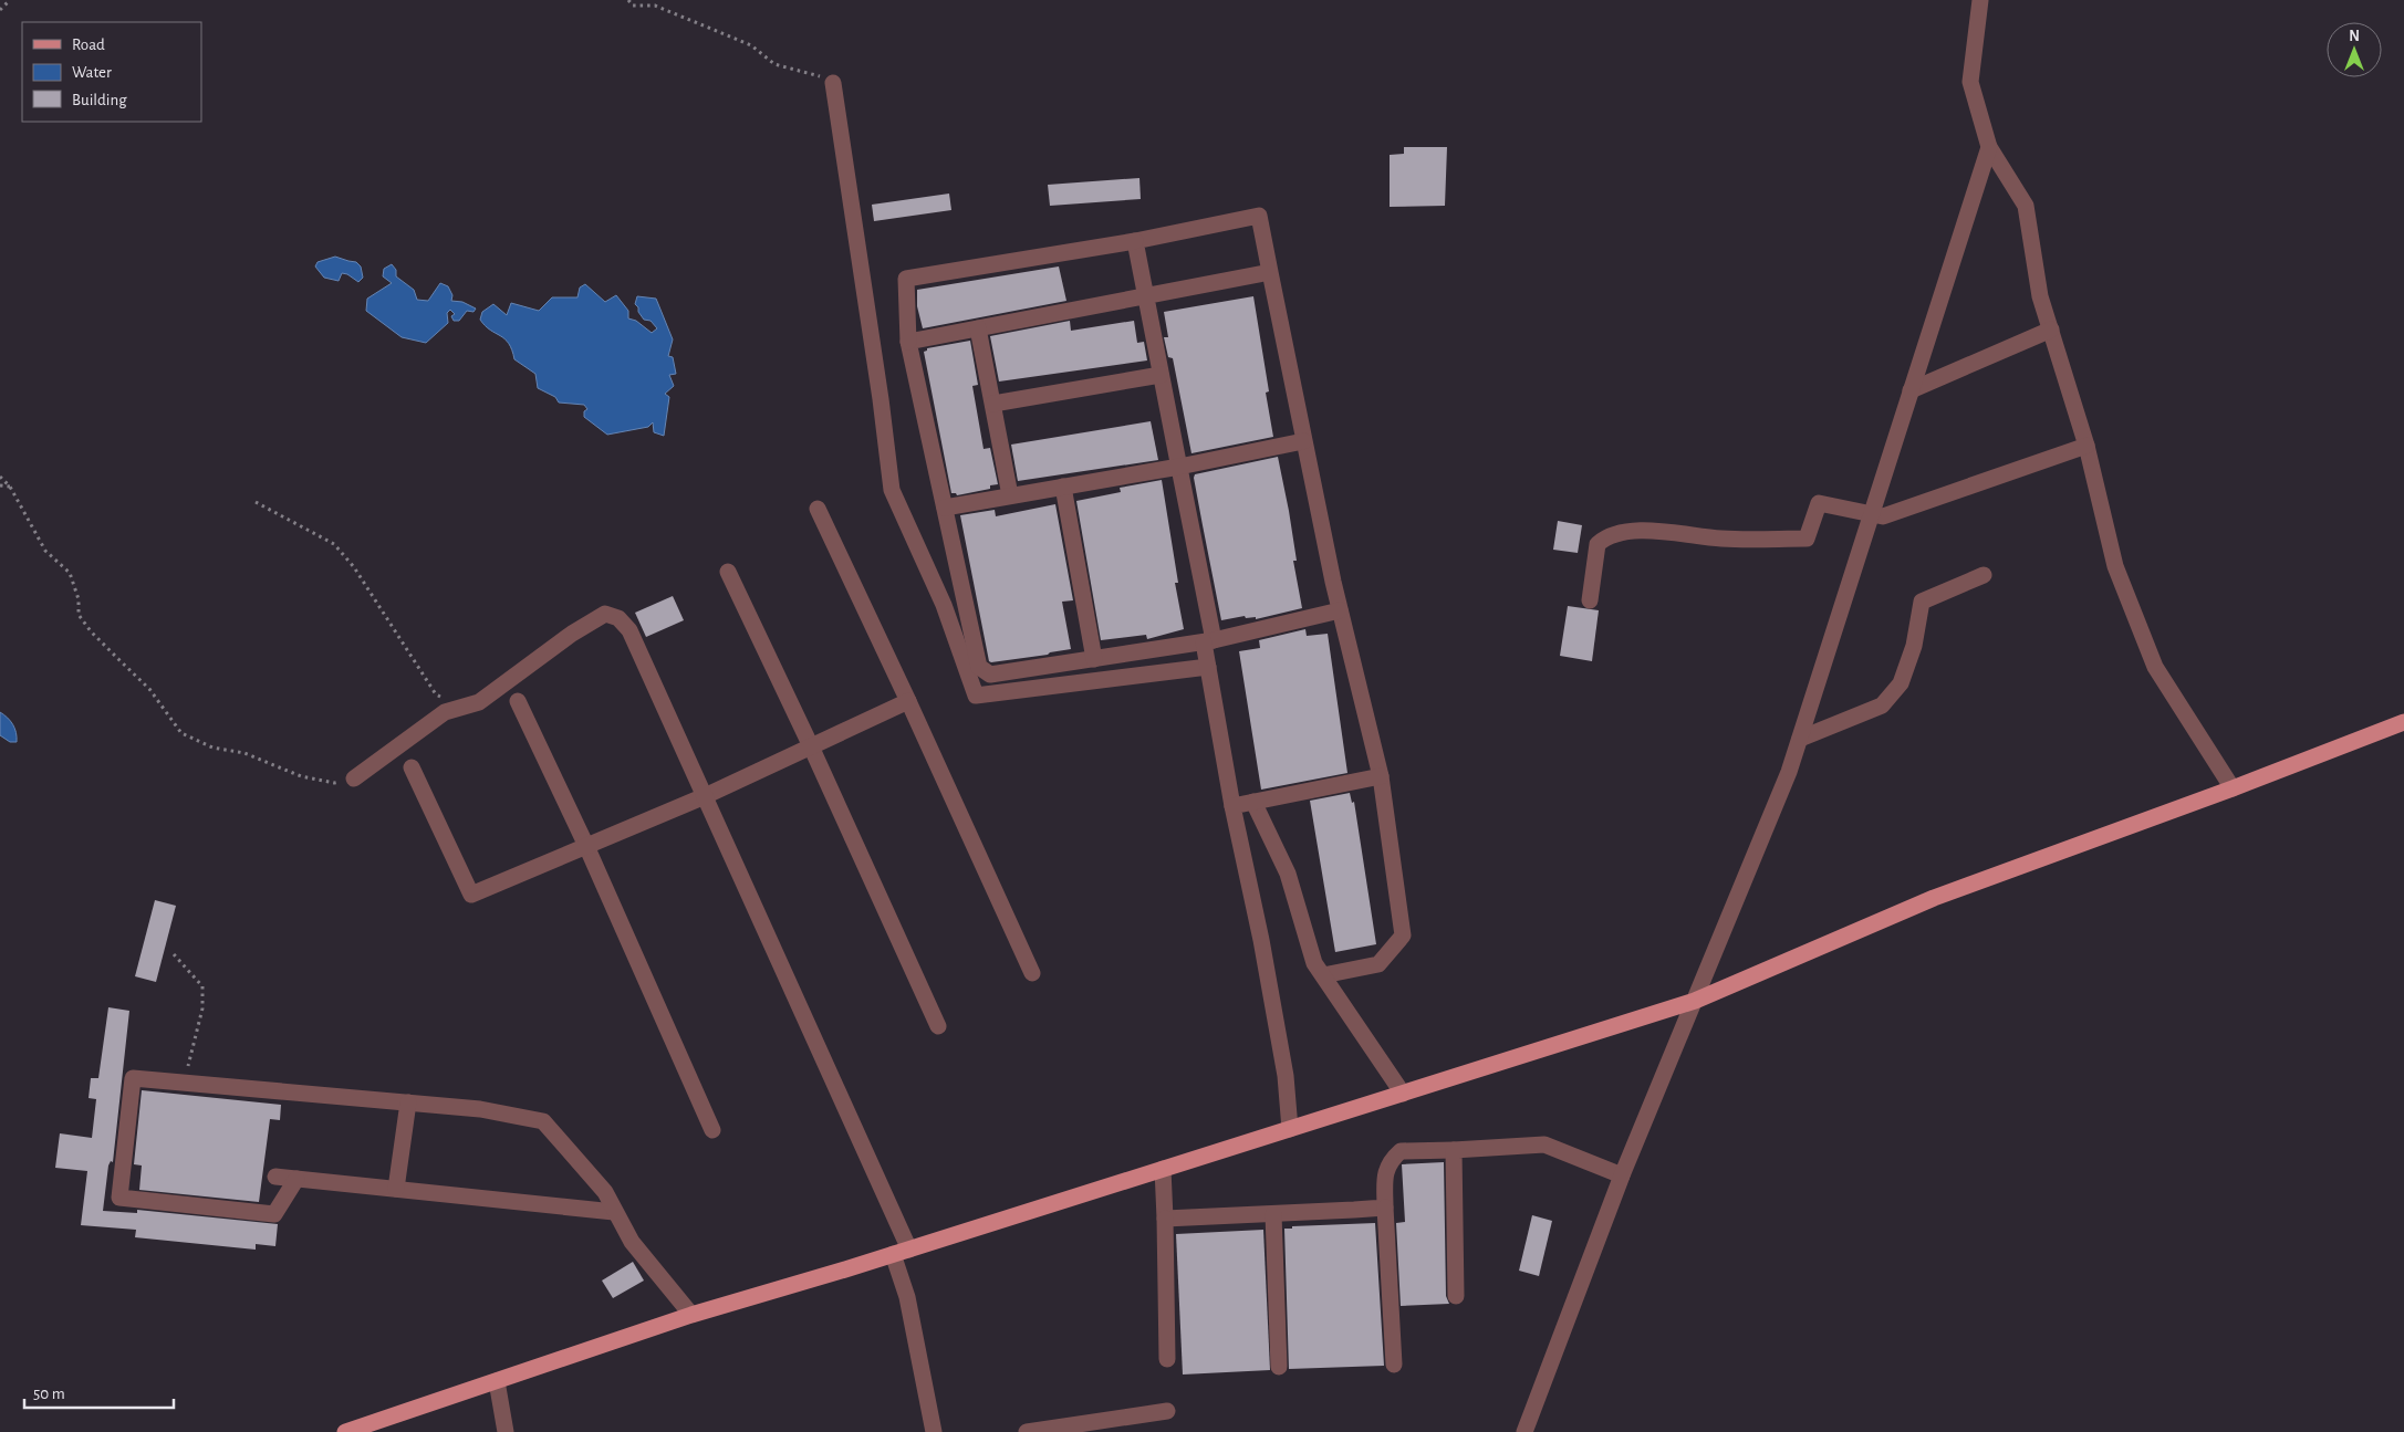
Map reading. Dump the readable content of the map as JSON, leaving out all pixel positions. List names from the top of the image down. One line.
{"legend":["Road","Water","Building"],"scale_bar":"50 m","north":"top"}
